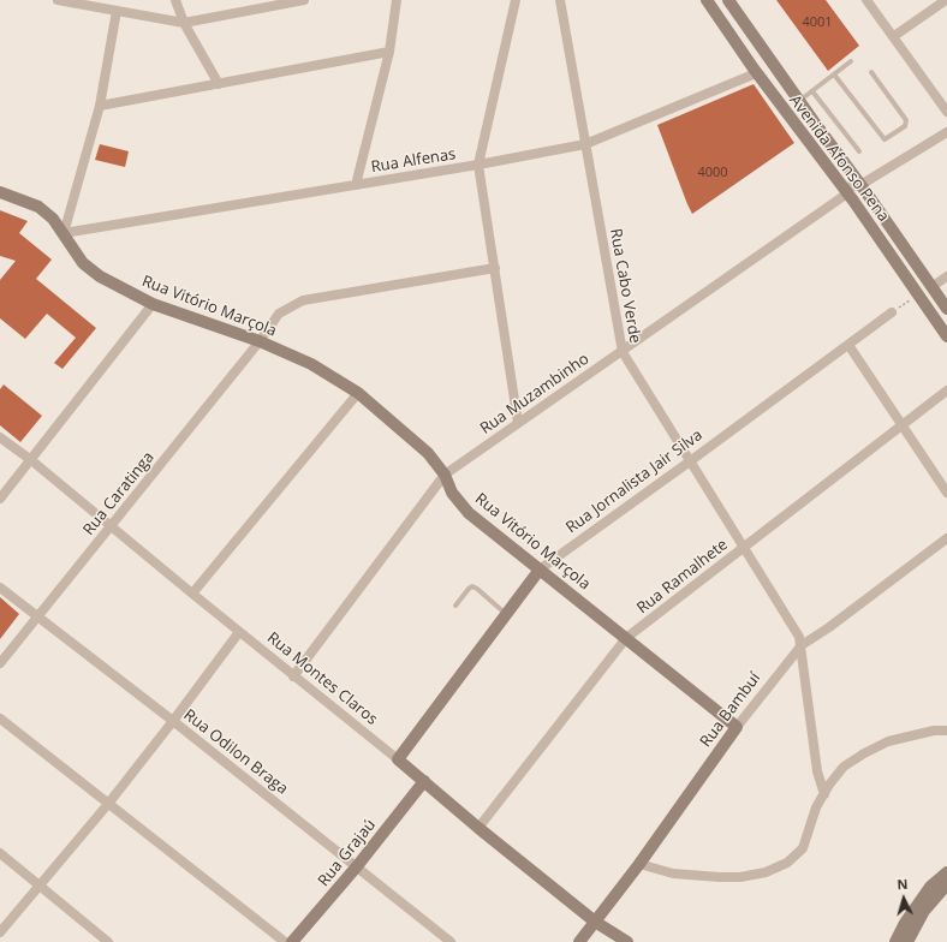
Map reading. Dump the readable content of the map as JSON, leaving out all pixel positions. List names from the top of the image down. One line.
{"streets":{"street":["Avenida Afonso Pena","Rua Alfenas","Rua Cabo Verde","Rua Vitório Marçola","Rua Muzambinho","Rua Jornalista Jair Silva","Rua Caratinga","Rua Ramalhete","Rua Montes Claros","Rua Bambuí","Rua Odilon Braga","Rua Grajaú"]},"crossings":[["Avenida Afonso Pena","Rua Alfenas"],["Avenida Afonso Pena","Rua Muzambinho"],["Rua Alfenas","Rua Cabo Verde"],["Rua Alfenas","Rua Vitório Marçola"],["Rua Cabo Verde","Rua Muzambinho"],["Rua Cabo Verde","Rua Jornalista Jair Silva"],["Rua Cabo Verde","Rua Ramalhete"],["Rua Cabo Verde","Rua Bambuí"],["Rua Vitório Marçola","Rua Muzambinho"],["Rua Vitório Marçola","Rua Jornalista Jair Silva"],["Rua Vitório Marçola","Rua Caratinga"],["Rua Vitório Marçola","Rua Ramalhete"],["Rua Vitório Marçola","Rua Bambuí"],["Rua Muzambinho","Rua Montes Claros"],["Rua Jornalista Jair Silva","Rua Montes Claros"],["Rua Caratinga","Rua Montes Claros"],["Rua Caratinga","Rua Odilon Braga"],["Rua Ramalhete","Rua Montes Claros"],["Rua Montes Claros","Rua Bambuí"],["Rua Montes Claros","Rua Grajaú"],["Rua Odilon Braga","Rua Grajaú"]],"house_numbers":["4001","4000"],"north":"top"}
